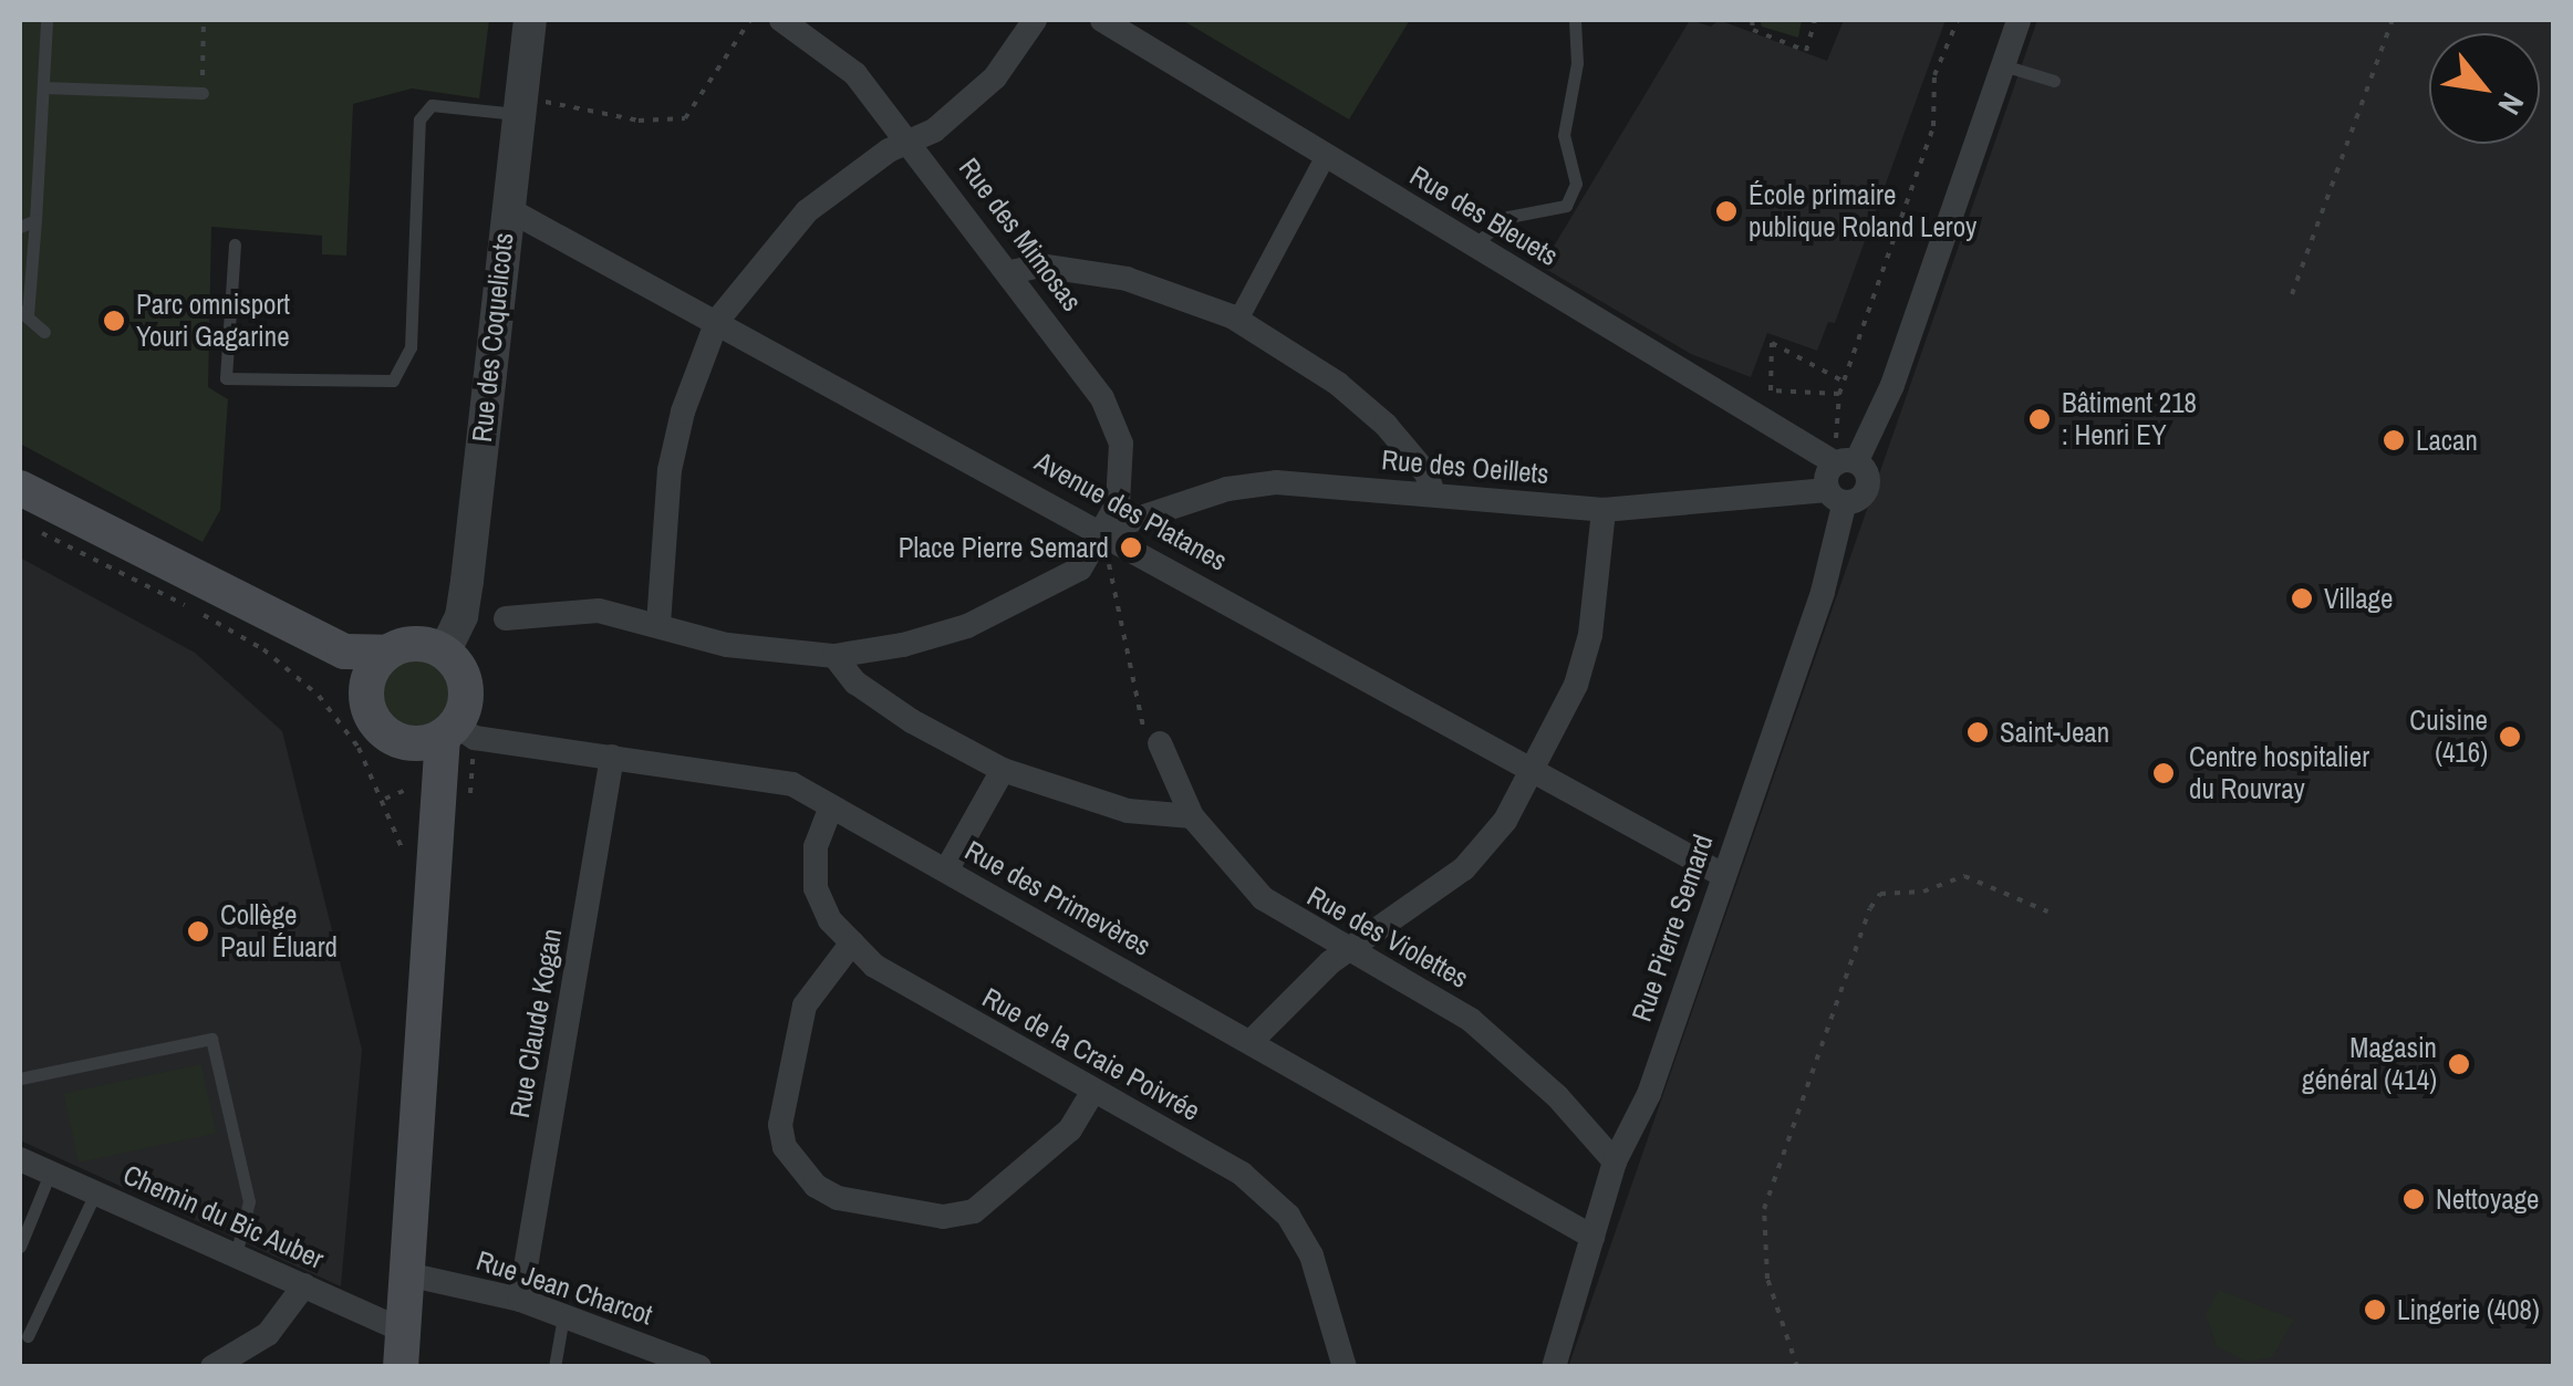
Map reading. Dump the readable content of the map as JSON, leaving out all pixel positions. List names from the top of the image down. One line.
{"streets":{"street":["Rue des Bleuets","Rue des Mimosas","Rue des Coquelicots","Rue des Oeillets","Avenue des Platanes","Rue des Primevères","Rue Pierre Semard","Rue des Violettes","Rue Claude Kogan","Rue de la Craie Poivrée","Chemin du Bic Auber","Rue Jean Charcot"]},"crossings":[["Rue des Bleuets","Rue Pierre Semard"],["Rue des Mimosas","Rue des Oeillets"],["Rue des Mimosas","Avenue des Platanes"],["Rue des Coquelicots","Avenue des Platanes"],["Rue des Coquelicots","Rue des Primevères"],["Rue des Oeillets","Avenue des Platanes"],["Rue des Oeillets","Rue Pierre Semard"],["Avenue des Platanes","Rue Pierre Semard"],["Rue des Primevères","Rue Pierre Semard"],["Rue des Primevères","Rue Claude Kogan"],["Rue des Primevères","Rue de la Craie Poivrée"],["Rue Pierre Semard","Rue des Violettes"],["Rue Claude Kogan","Rue Jean Charcot"]],"places":["École primaire publique Roland Leroy","Parc omnisport Youri Gagarine","Bâtiment 218 : Henri EY","Lacan","Place Pierre Semard","Village","Saint-Jean","Cuisine (416)","Centre hospitalier du Rouvray","Collège Paul Éluard","Magasin général (414)","Nettoyage","Lingerie (408)"],"north":"bottom right"}
